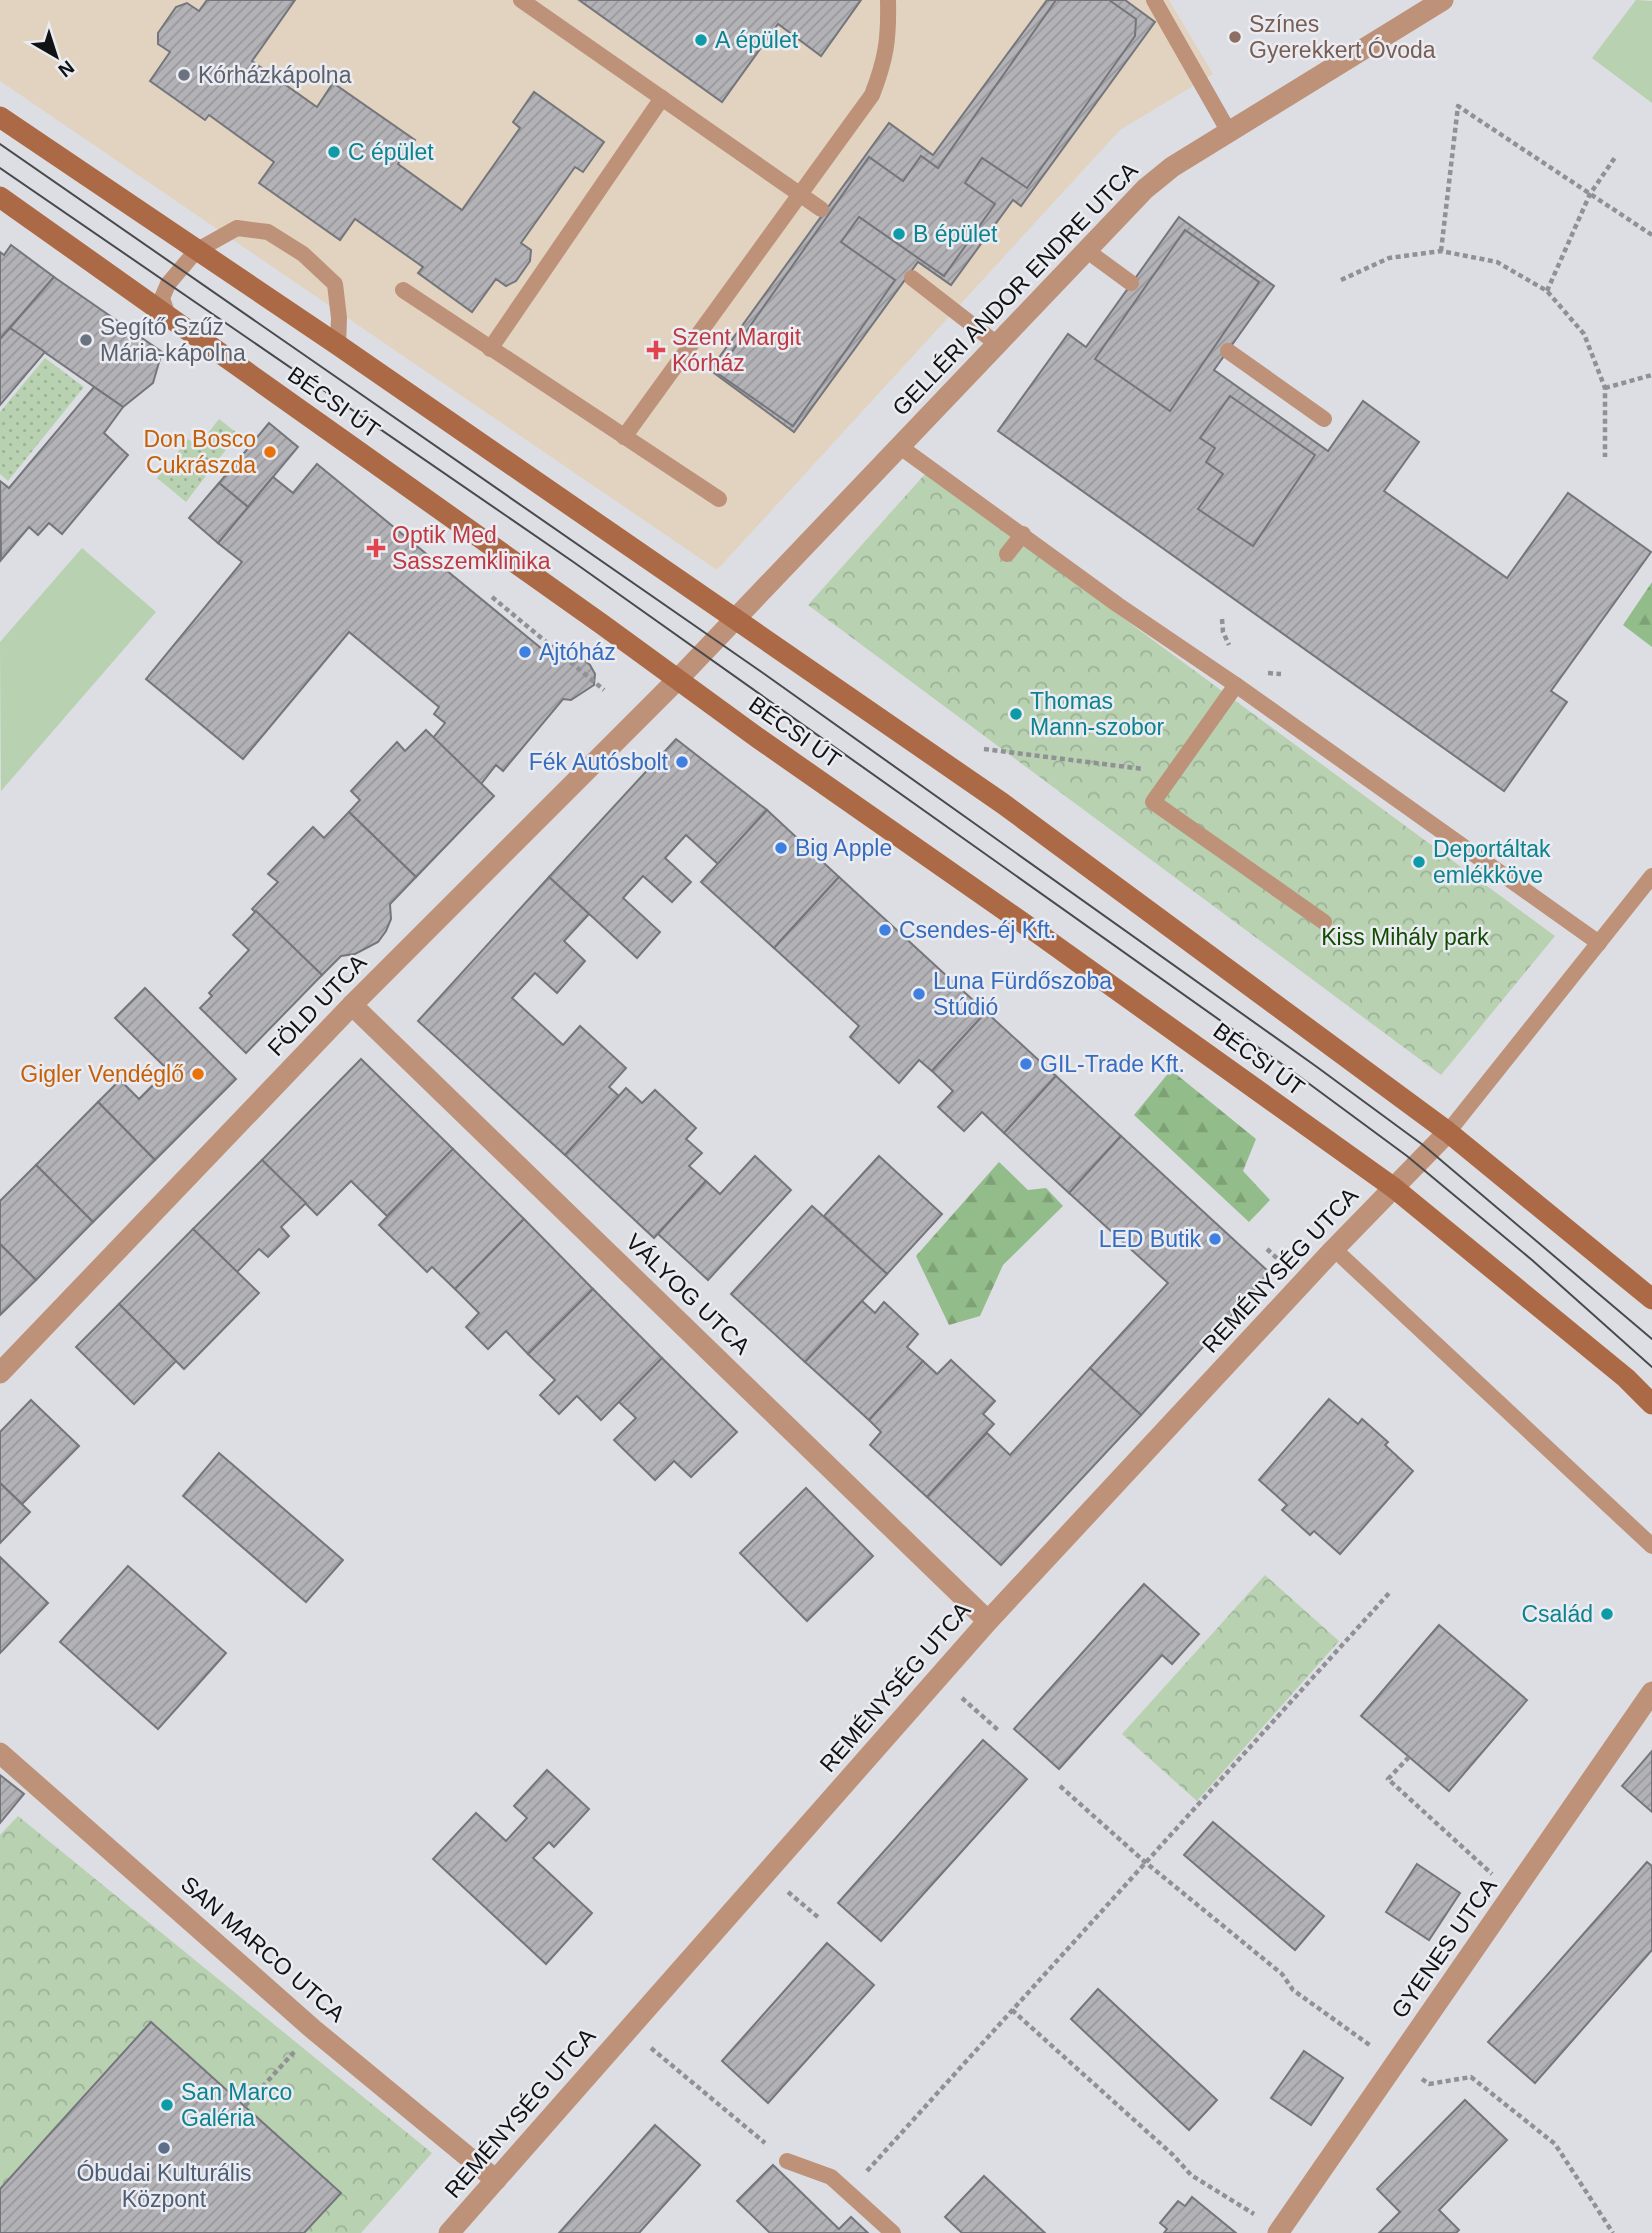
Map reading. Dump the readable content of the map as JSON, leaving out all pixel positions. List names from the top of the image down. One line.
{"streets":{"main road":["BÉCSI ÚT"],"street":["GELLÉRI ANDOR ENDRE UTCA","FÖLD UTCA","REMÉNYSÉG UTCA","VÁLYOG UTCA","GYENES UTCA","SAN MARCO UTCA"]},"crossings":[["GELLÉRI ANDOR ENDRE UTCA","BÉCSI ÚT"],["GELLÉRI ANDOR ENDRE UTCA","FÖLD UTCA"],["BÉCSI ÚT","FÖLD UTCA"],["BÉCSI ÚT","REMÉNYSÉG UTCA"],["FÖLD UTCA","VÁLYOG UTCA"],["REMÉNYSÉG UTCA","VÁLYOG UTCA"],["REMÉNYSÉG UTCA","SAN MARCO UTCA"]],"parks":["Kiss Mihály park"],"places":{"other":["Színes Gyerekkert Óvoda","A épület","Kórházkápolna","C épület","B épület","Segítő Szűz Mária-kápolna","Don Bosco Cukrászda","Ajtóház","Thomas Mann-szobor","Fék Autósbolt","Big Apple","Deportáltak emlékköve","Csendes-éj Kft.","Luna Fürdőszoba Stúdió","GIL-Trade Kft.","Gigler Vendéglő","LED Butik","Család","San Marco Galéria","Óbudai Kulturális Központ"],"health":["Szent Margit Kórház","Optik Med Sasszemklinika"]},"north":"bottom right"}
